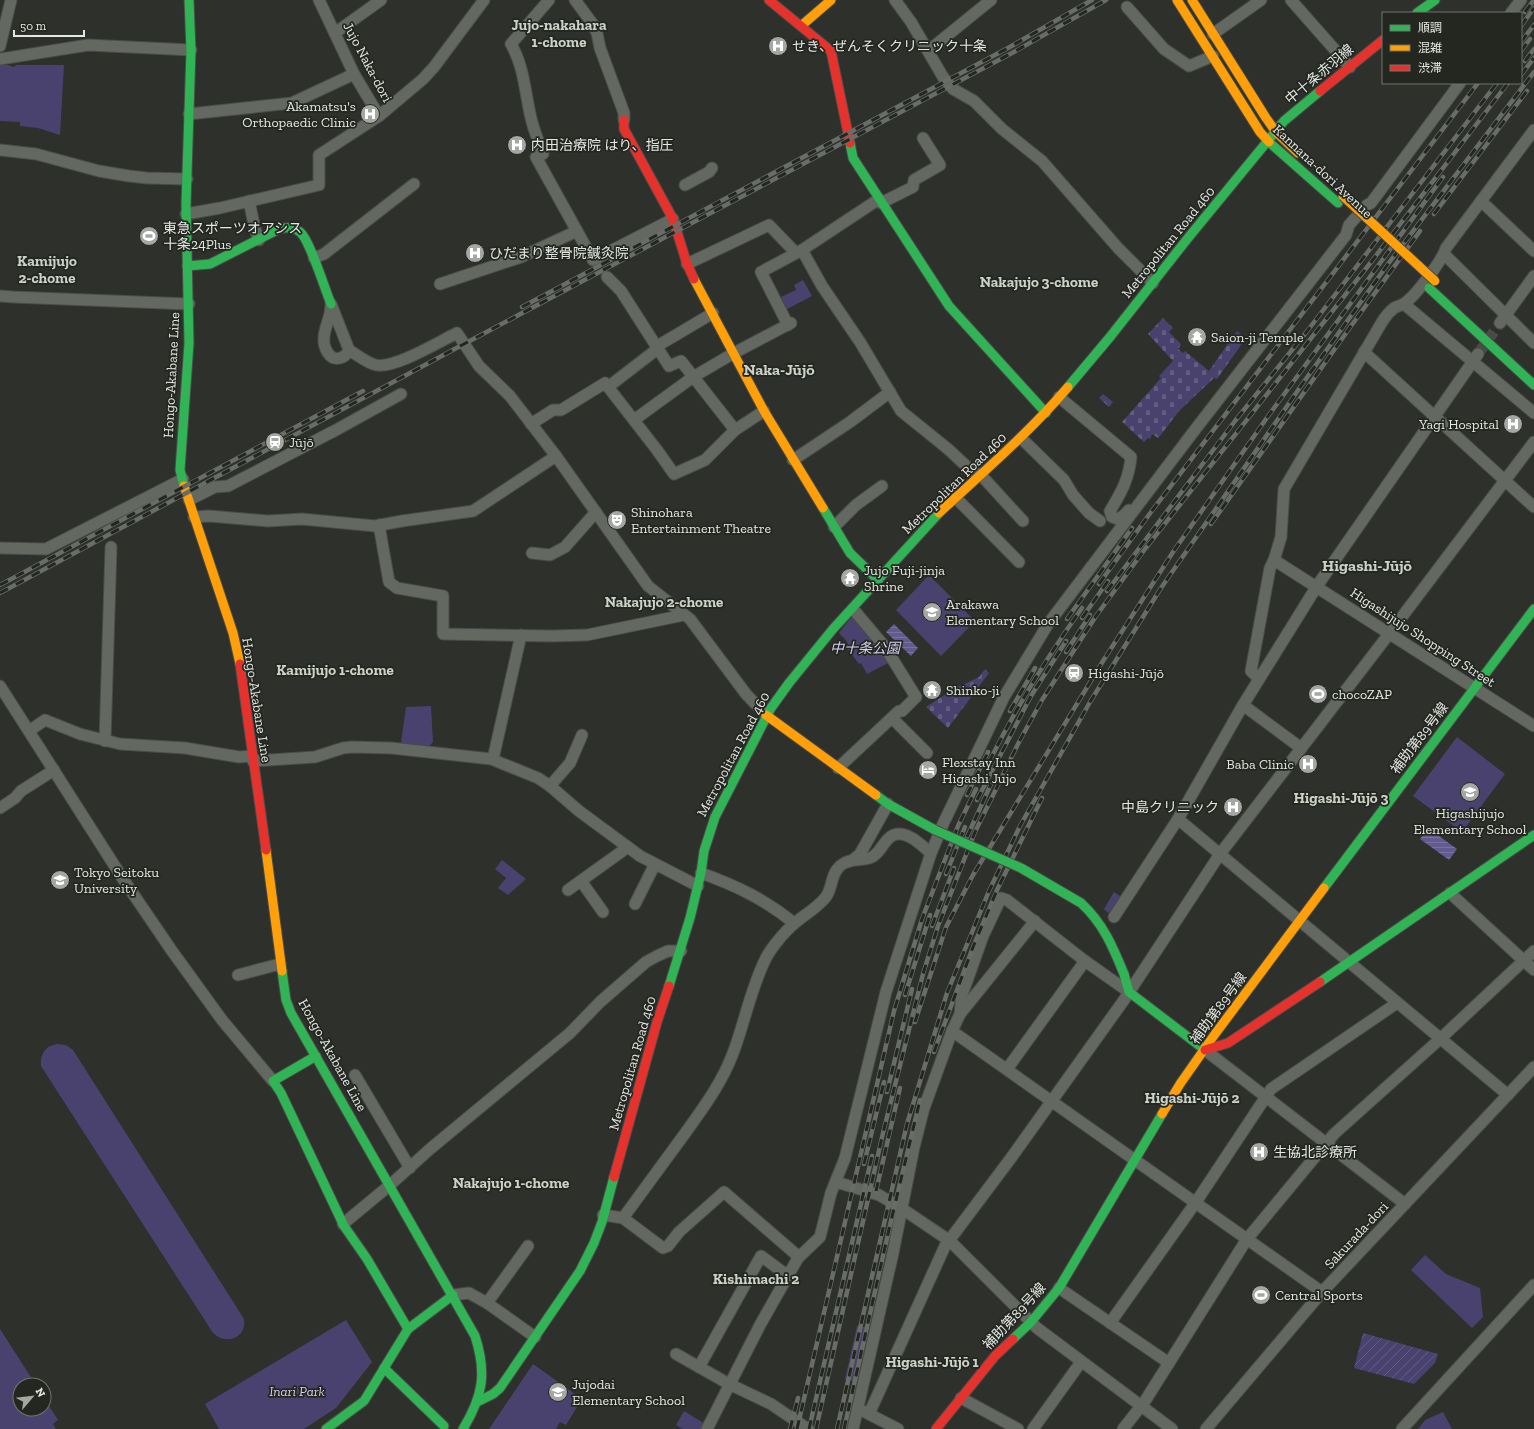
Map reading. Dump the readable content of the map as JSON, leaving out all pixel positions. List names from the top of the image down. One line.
{"streets":{"main road":["中十条赤羽線","Kannana-dori Avenue","Metropolitan Road 460","Hongo-Akabane Line","補助第89号線"],"street":["Jujo Naka-dori","Higashijujo Shopping Street","Sakurada-dori"]},"crossings":[["中十条赤羽線","Kannana-dori Avenue"],["中十条赤羽線","Metropolitan Road 460"],["Kannana-dori Avenue","Metropolitan Road 460"],["Metropolitan Road 460","Hongo-Akabane Line"],["Higashijujo Shopping Street","補助第89号線"]],"districts":["Jujo-nakahara 1-chome","Kamijujo 2-chome","Nakajujo 3-chome","Naka-Jūjō","Higashi-Jūjō","Nakajujo 2-chome","Kamijujo 1-chome","Higashi-Jūjō 3","Higashi-Jūjō 2","Nakajujo 1-chome","Kishimachi 2","Higashi-Jūjō 1"],"parks":["中十条公園","Inari Park"],"places":{"hospital":["せき、ぜんそくクリニック十条","Akamatsu's Orthopaedic Clinic","内田治療院 はり、指圧","ひだまり整骨院鍼灸院","Yagi Hospital","Baba Clinic","中島クリニック","生協北診療所"],"sports":["東急スポーツオアシス 十条24Plus","chocoZAP","Central Sports"],"temple":["Saion-ji Temple","Jujo Fuji-jinja Shrine","Shinko-ji"],"station":["Jūjō","Higashi-Jūjō"],"theatre":["Shinohara Entertainment Theatre"],"school or university":["Arakawa Elementary School","Higashijujo Elementary School","Tokyo Seitoku University","Jujodai Elementary School"],"hotel":["Flexstay Inn Higashi Jujo"]},"legend":["順調","混雑","渋滞"],"scale_bar":"50 m","north":"top right"}
